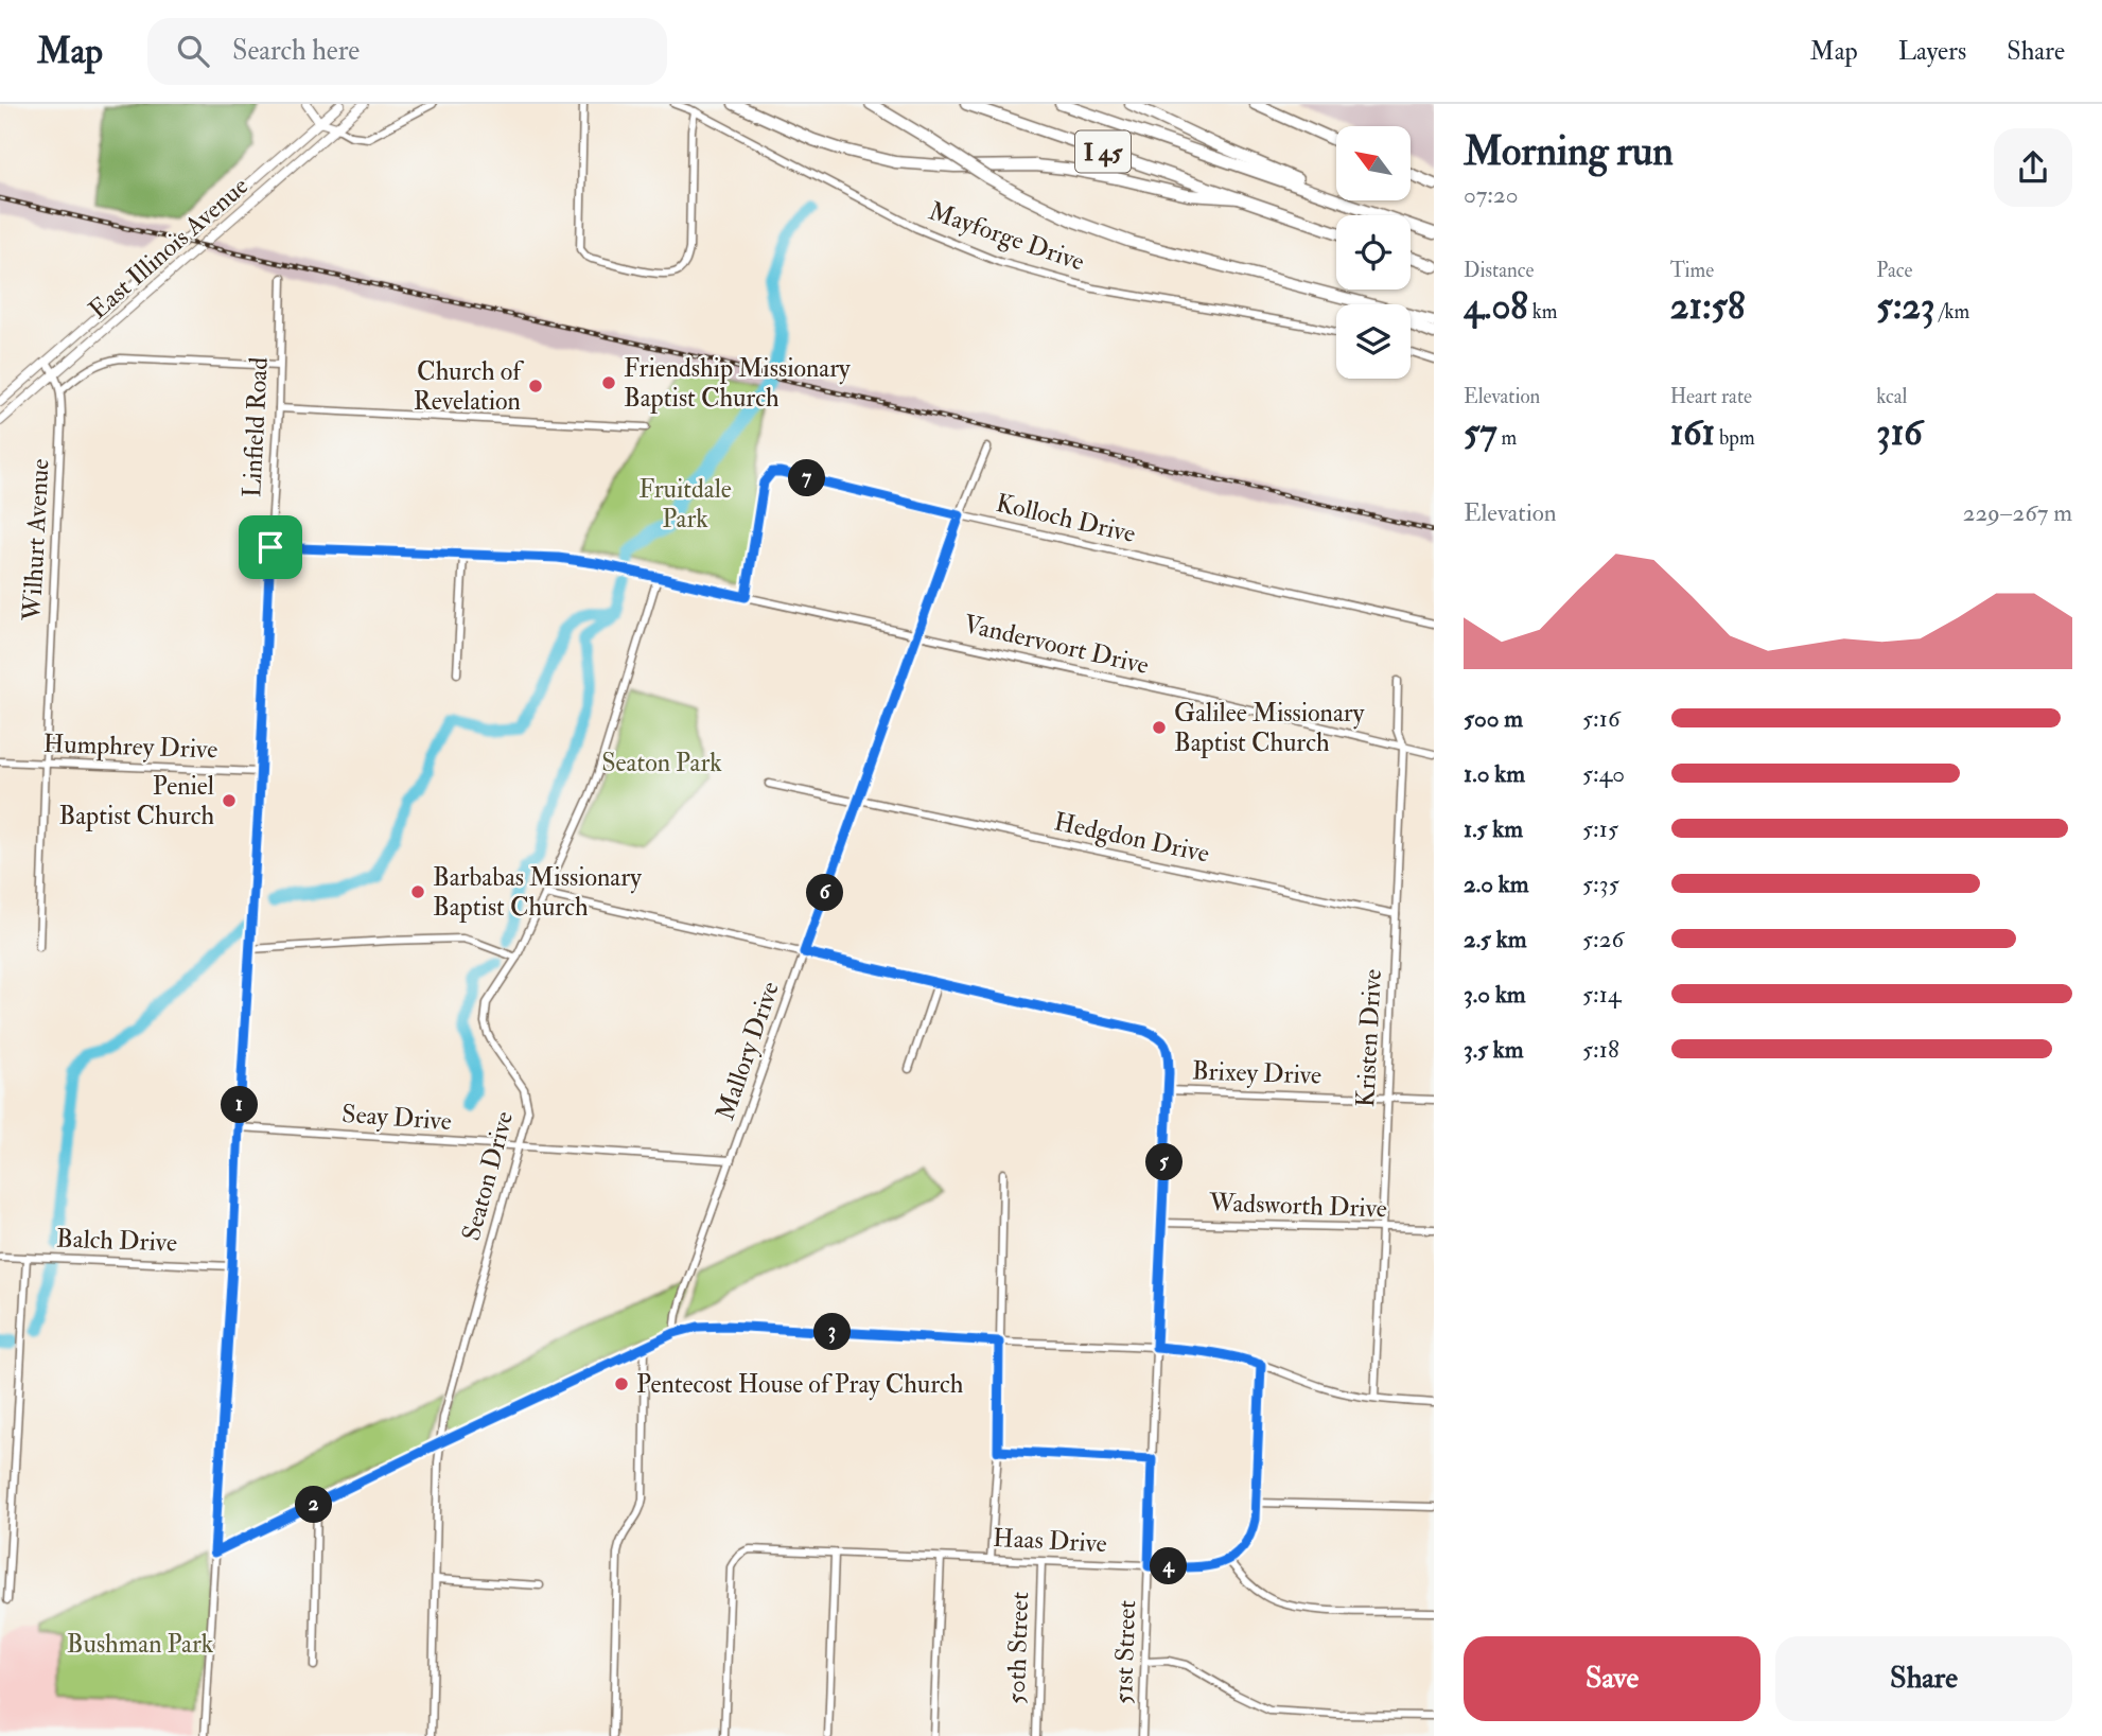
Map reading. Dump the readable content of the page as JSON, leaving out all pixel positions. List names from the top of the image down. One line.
{"streets":{"highway":["I 45"],"main road":["East Illinois Avenue"],"street":["Mayforge Drive","Linfield Road","Kolloch Drive","Wilhurt Avenue","Vandervoort Drive","Humphrey Drive","Hedgdon Drive","Kristen Drive","Mallory Drive","Brixey Drive","Seay Drive","Seaton Drive","Wadsworth Drive","Balch Drive","Haas Drive","50th Street","51st Street"]},"crossings":[["East Illinois Avenue","Wilhurt Avenue"],["Linfield Road","Vandervoort Drive"],["Linfield Road","Humphrey Drive"],["Linfield Road","Seay Drive"],["Linfield Road","Balch Drive"],["Kolloch Drive","Vandervoort Drive"],["Kolloch Drive","Mallory Drive"],["Wilhurt Avenue","Humphrey Drive"],["Vandervoort Drive","Kristen Drive"],["Vandervoort Drive","Mallory Drive"],["Vandervoort Drive","Seaton Drive"],["Hedgdon Drive","Kristen Drive"],["Hedgdon Drive","Mallory Drive"],["Kristen Drive","Brixey Drive"],["Kristen Drive","Wadsworth Drive"],["Mallory Drive","Seay Drive"],["Brixey Drive","51st Street"],["Seay Drive","Seaton Drive"],["Wadsworth Drive","51st Street"],["Haas Drive","50th Street"],["Haas Drive","51st Street"]],"parks":["Fruitdale Park","Seaton Park","Bushman Park"],"places":["Friendship Missionary Baptist Church","Church of Revelation","Galilee Missionary Baptist Church","Peniel Baptist Church","Barbabas Missionary Baptist Church","Pentecost House of Pray Church"],"north":"top left","page":{"header":"Map","search":"Search here","nav":["Map","Layers","Share"],"heading":["Morning run","07:20"],"stats":[["Distance","4.08 km"],["Time","21:58"],["Pace","5:23 /km"],["Elevation","57 m"],["Heart rate","161 bpm"],["kcal","316"]],"pins":["7","6","1","5","3","2","4"],"chart":["Elevation","229–267 m"],"list":[{"name":"500 m","note":"5:16"},{"name":"1.0 km","note":"5:40"},{"name":"1.5 km","note":"5:15"},{"name":"2.0 km","note":"5:35"},{"name":"2.5 km","note":"5:26"},{"name":"3.0 km","note":"5:14"},{"name":"3.5 km","note":"5:18"}],"buttons":["Save","Share"]}}
